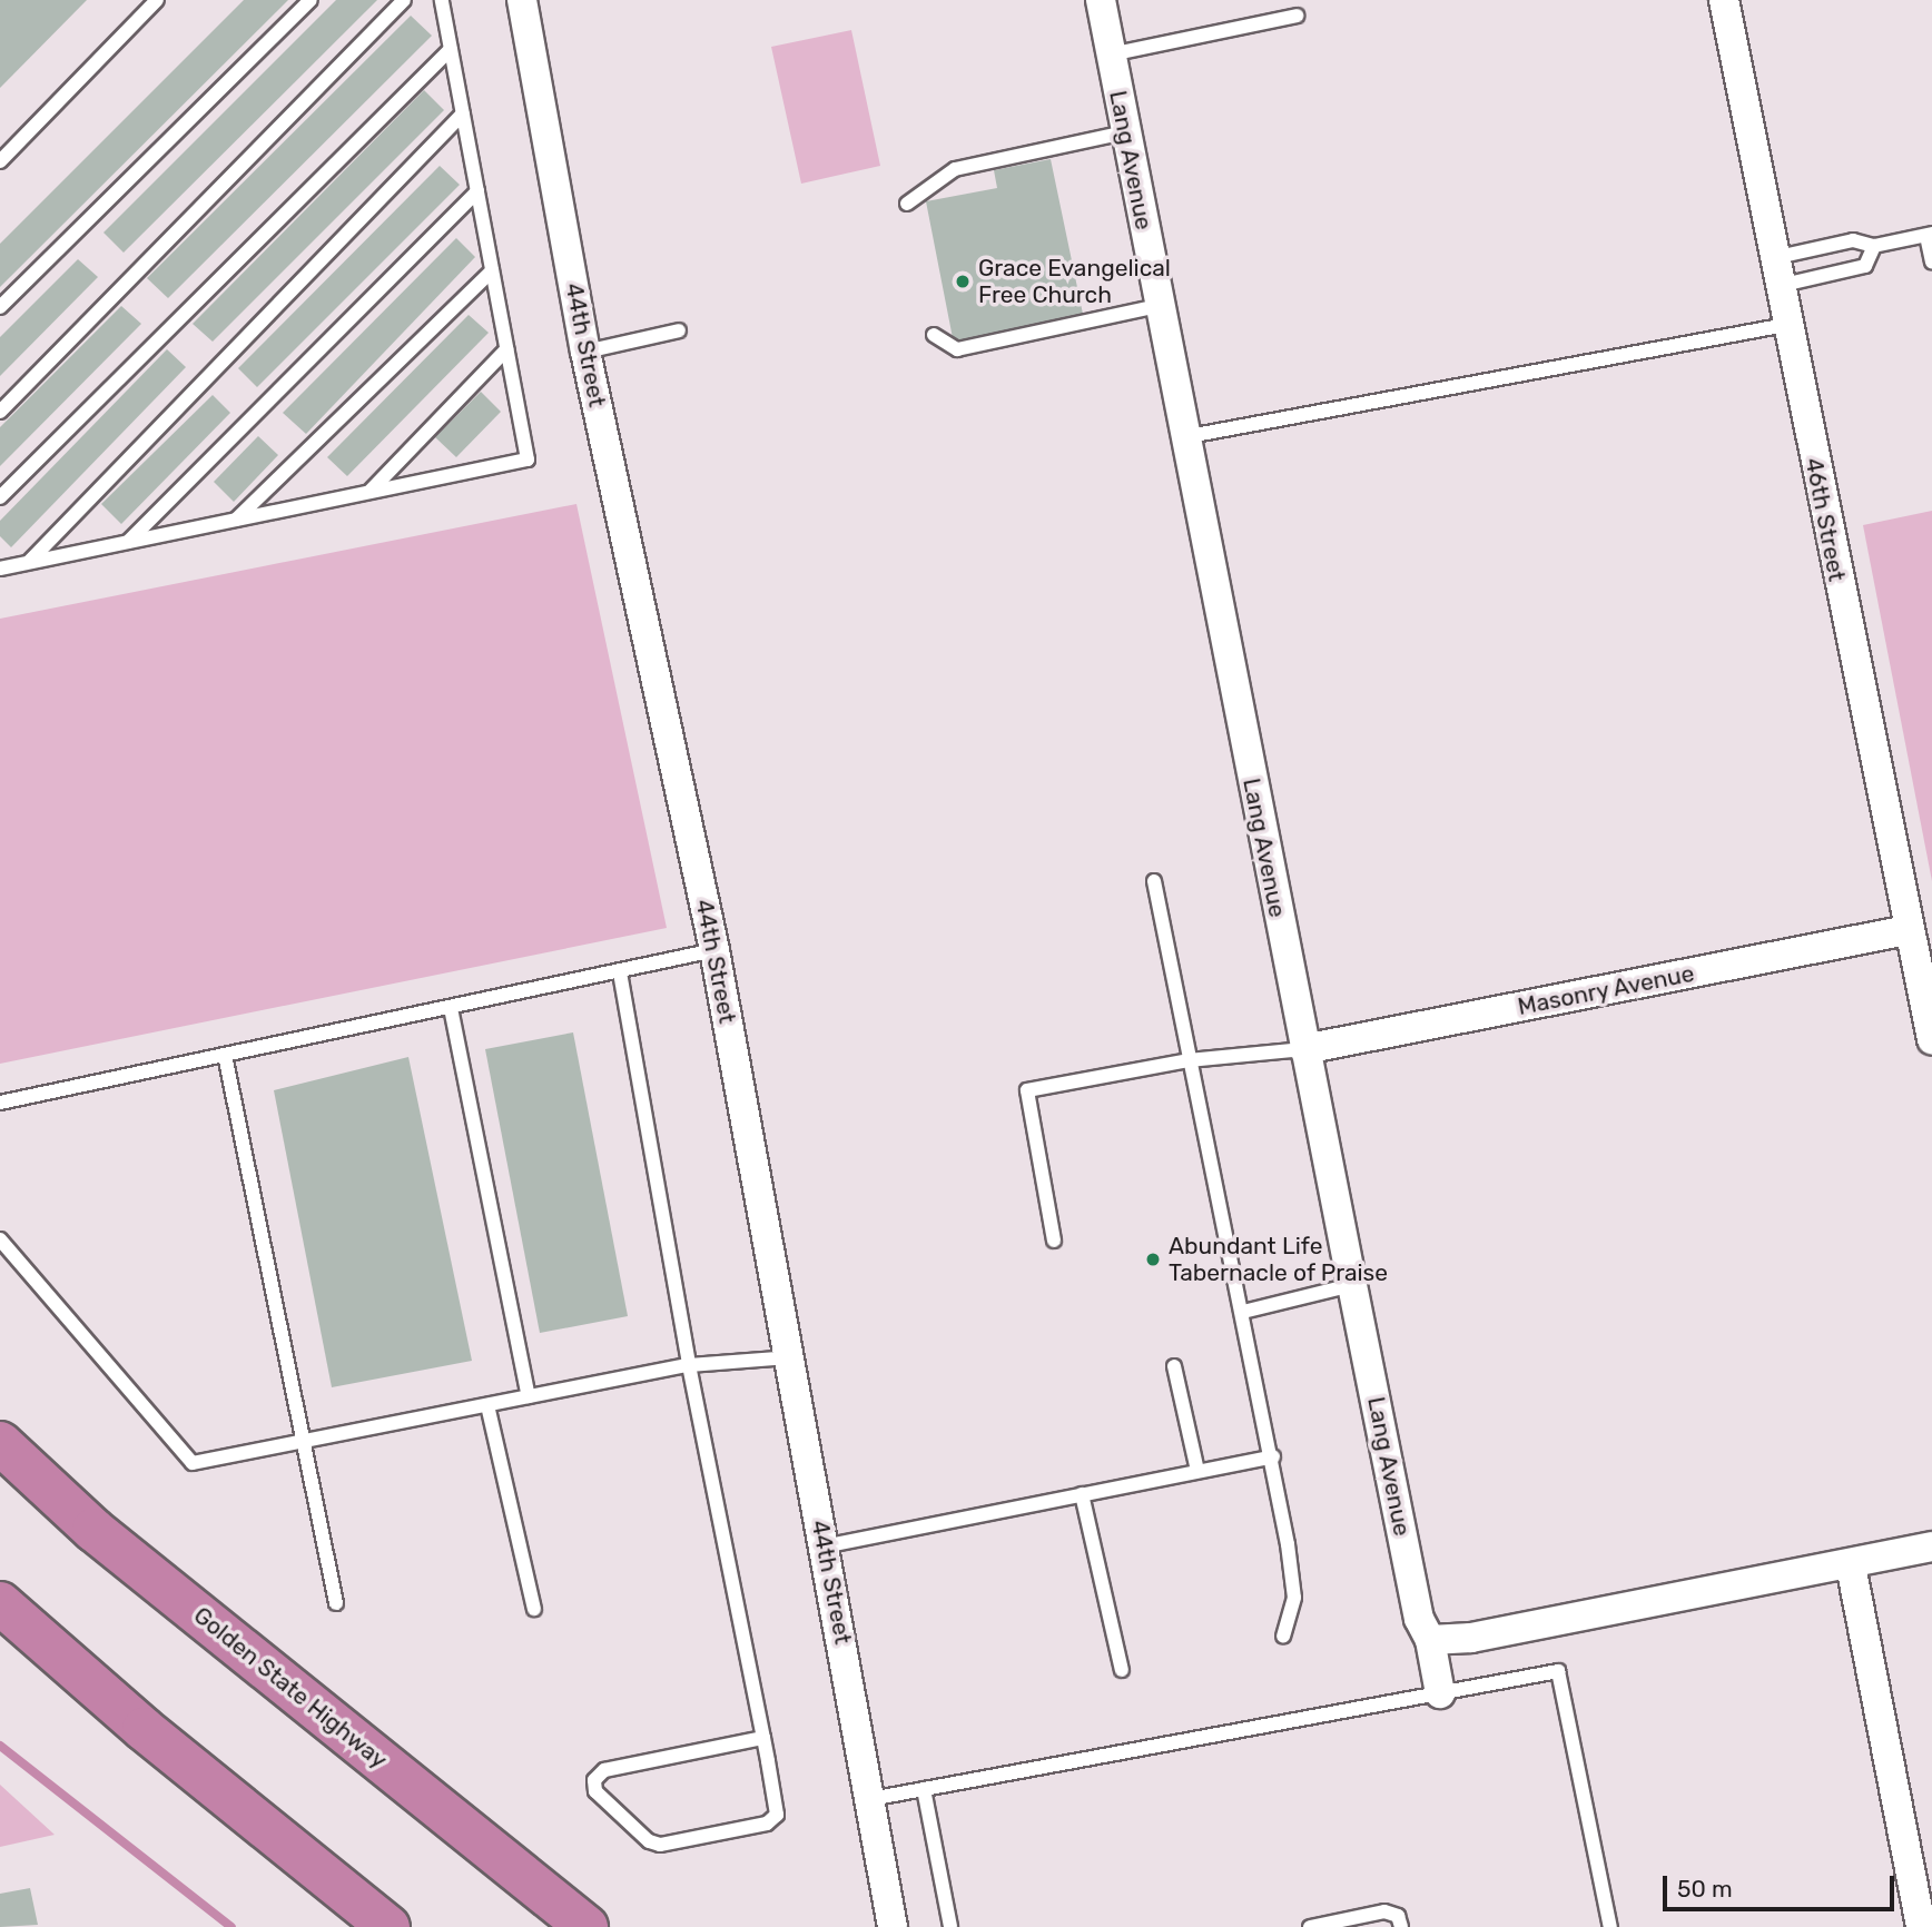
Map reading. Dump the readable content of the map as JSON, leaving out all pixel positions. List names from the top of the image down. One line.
{"streets":{"highway":["Golden State Highway"],"street":["Lang Avenue","44th Street","46th Street","Masonry Avenue"]},"crossings":[["Lang Avenue","Masonry Avenue"],["46th Street","Masonry Avenue"]],"places":["Grace Evangelical Free Church","Abundant Life Tabernacle of Praise"],"scale_bar":"50 m"}
